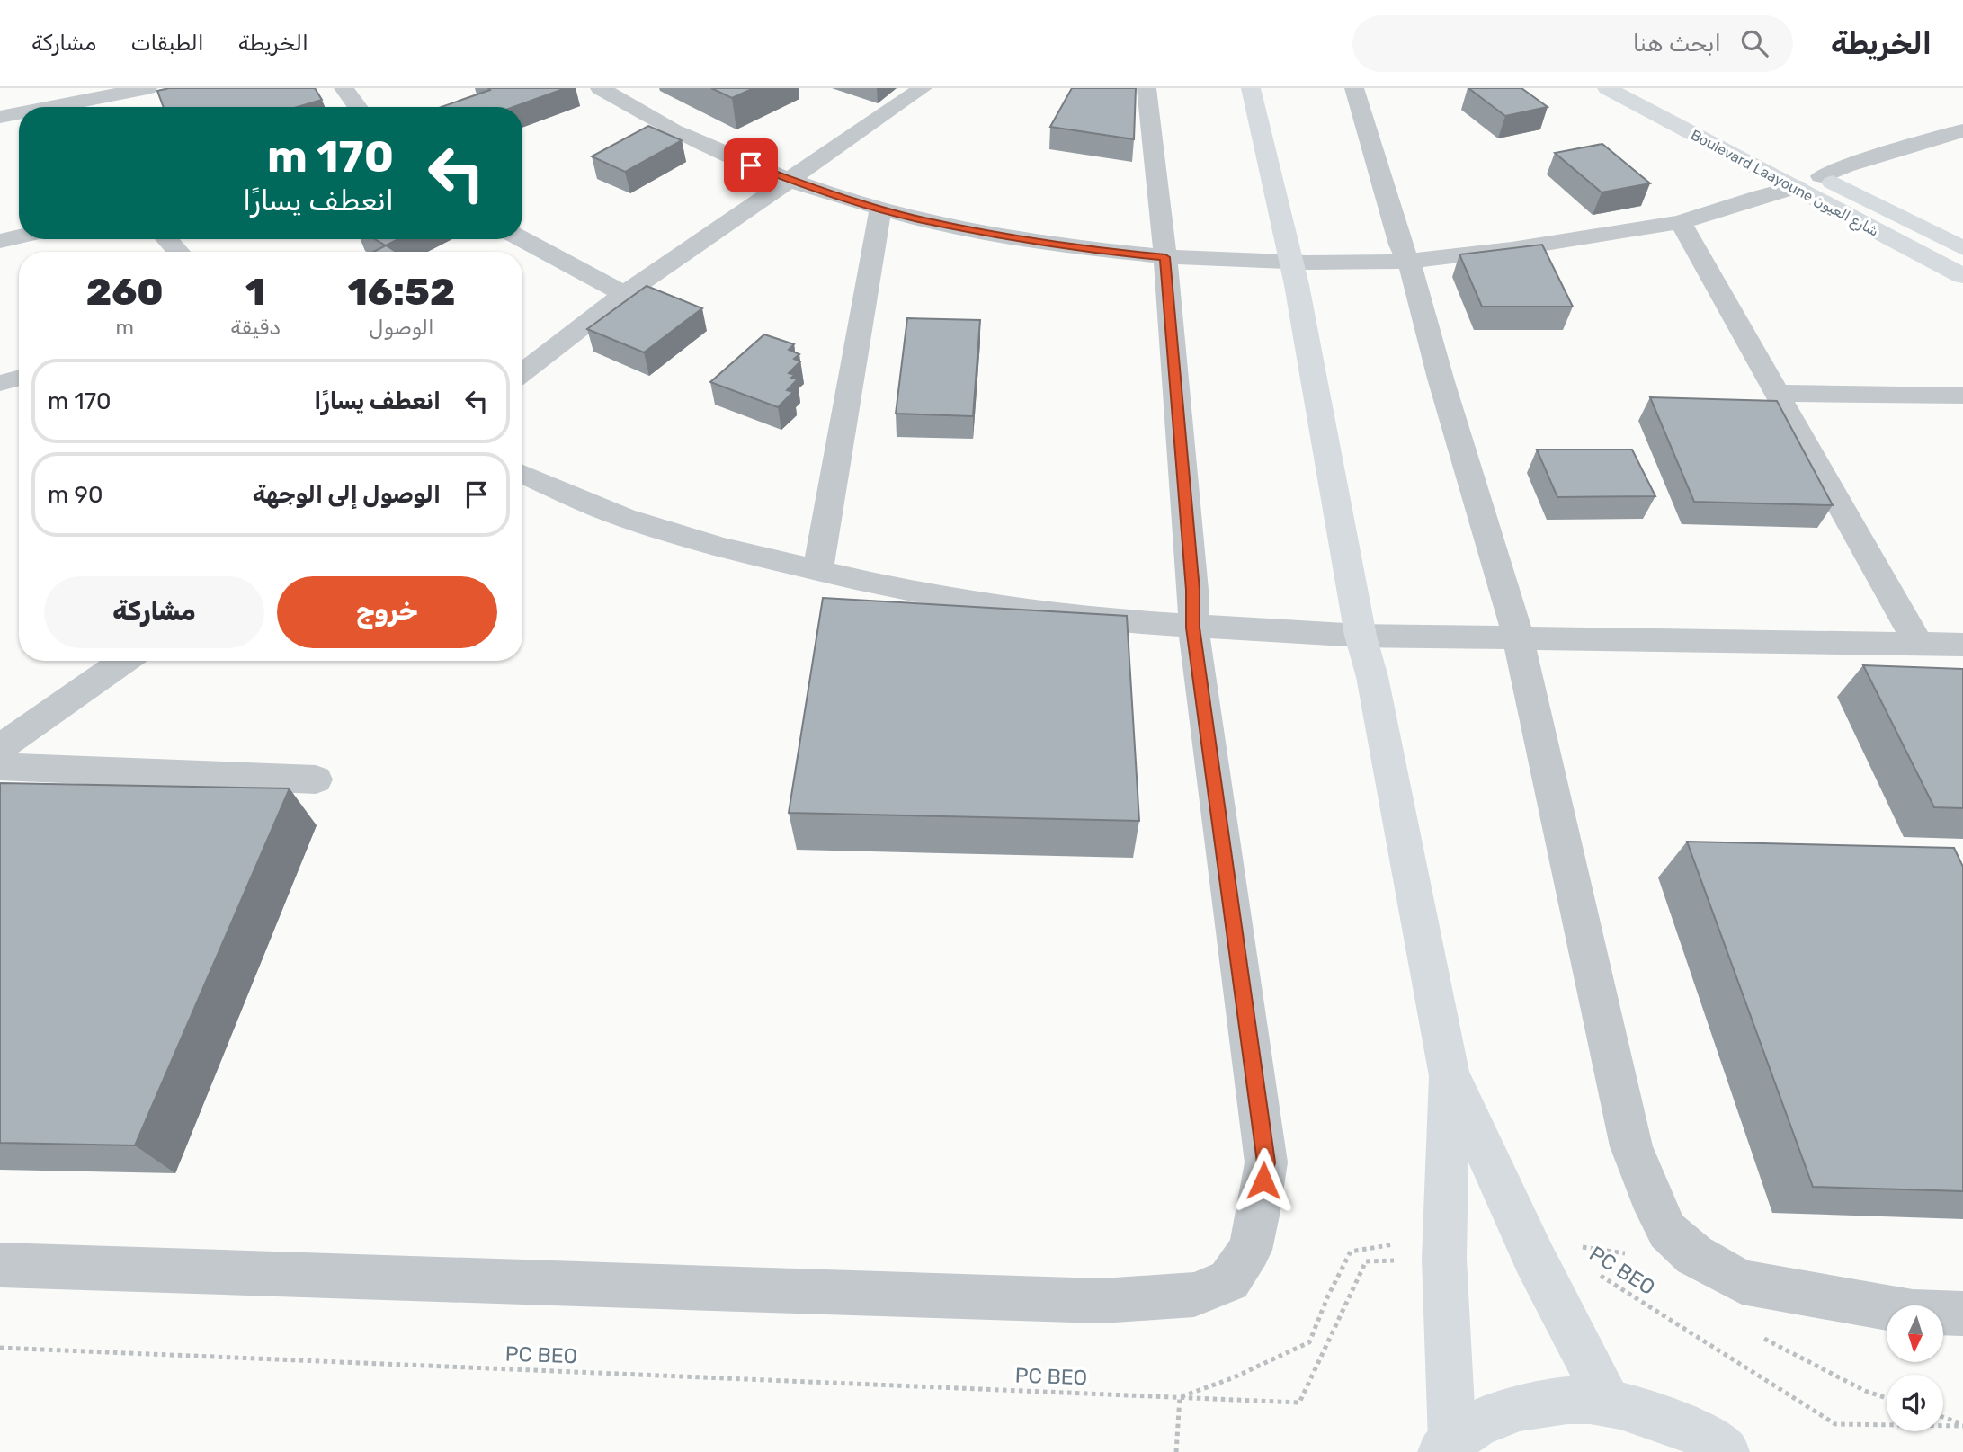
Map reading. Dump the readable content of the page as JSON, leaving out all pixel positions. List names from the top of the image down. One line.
{"streets":{"street":["Boulevard Laayoune شارع العيون"],"path":["PC BEO"]},"north":"bottom","page":{"header":"الخريطة","search":"ابحث هنا","nav":["الخريطة","الطبقات","مشاركة"],"turn":["170 m","انعطف يسارًا"],"eta":["16:52","الوصول","1","دقيقة","260","m"],"list":[{"name":"انعطف يسارًا","value":"170 m"},{"name":"الوصول إلى الوجهة","value":"90 m"}],"buttons":["خروج","مشاركة"]}}
